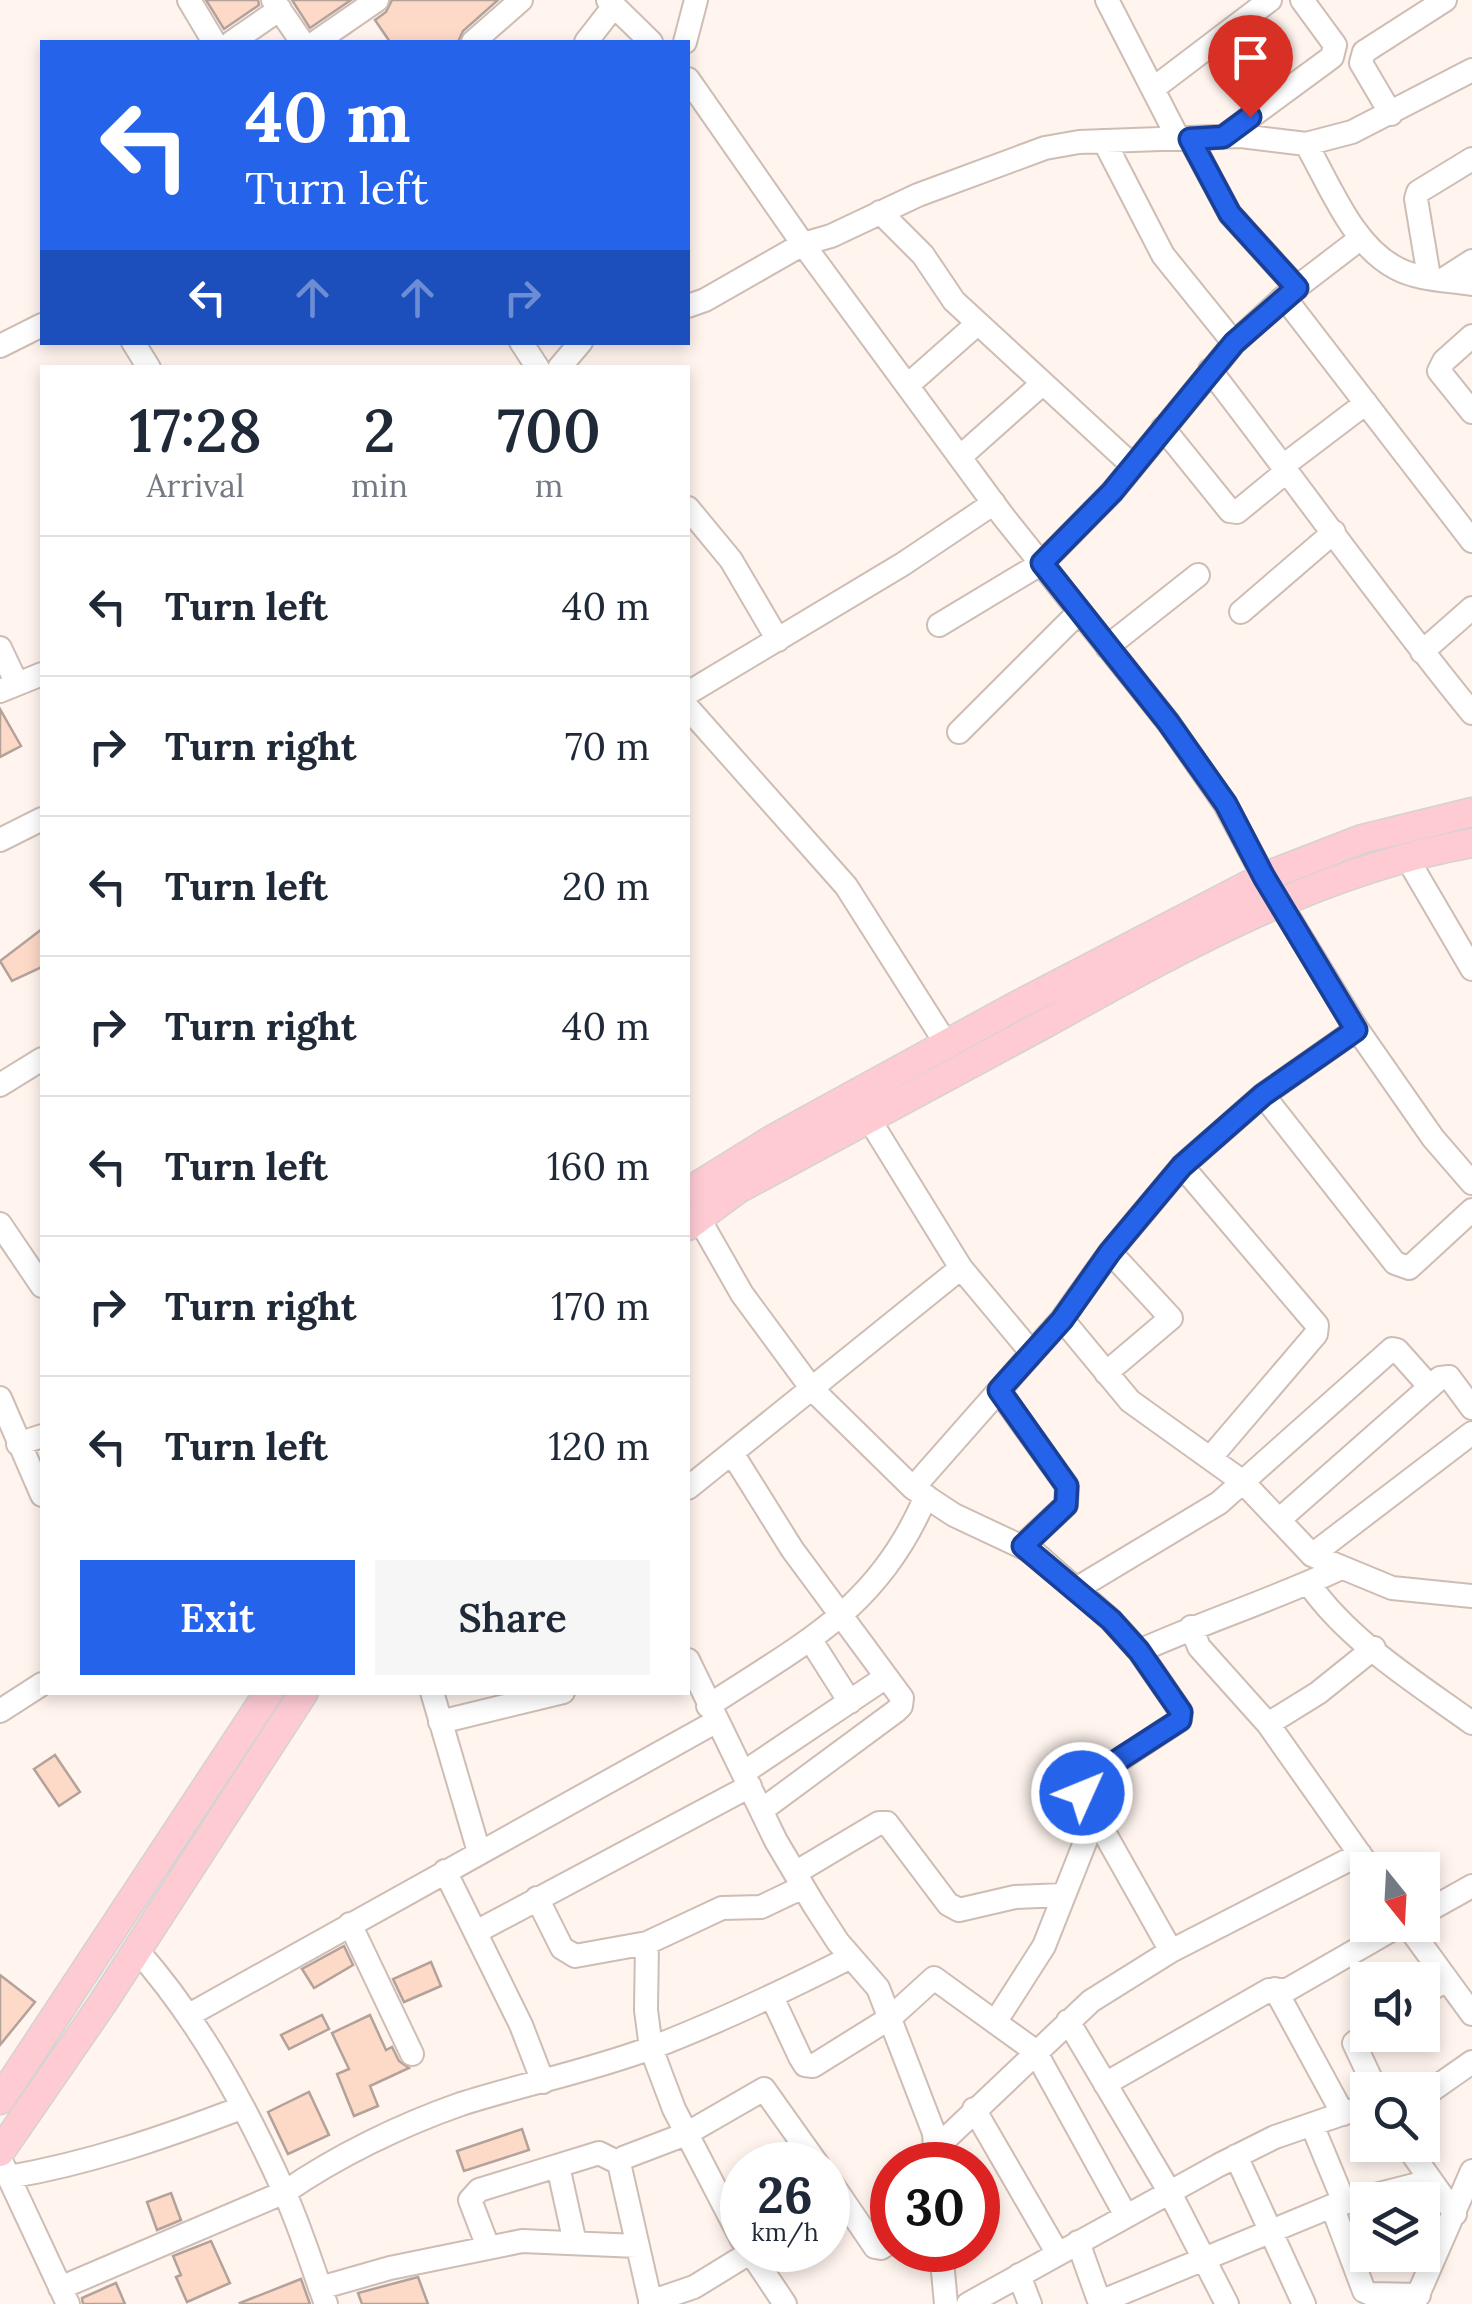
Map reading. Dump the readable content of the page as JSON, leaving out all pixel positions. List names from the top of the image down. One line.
{"north":"bottom","page":{"turn":["40 m","Turn left"],"eta":["17:28","Arrival","2","min","700","m"],"list":[{"name":"Turn left","value":"40 m"},{"name":"Turn right","value":"70 m"},{"name":"Turn left","value":"20 m"},{"name":"Turn right","value":"40 m"},{"name":"Turn left","value":"160 m"},{"name":"Turn right","value":"170 m"},{"name":"Turn left","value":"120 m"}],"buttons":["Exit","Share"],"speed":"26 km/h","limit":"30"}}
